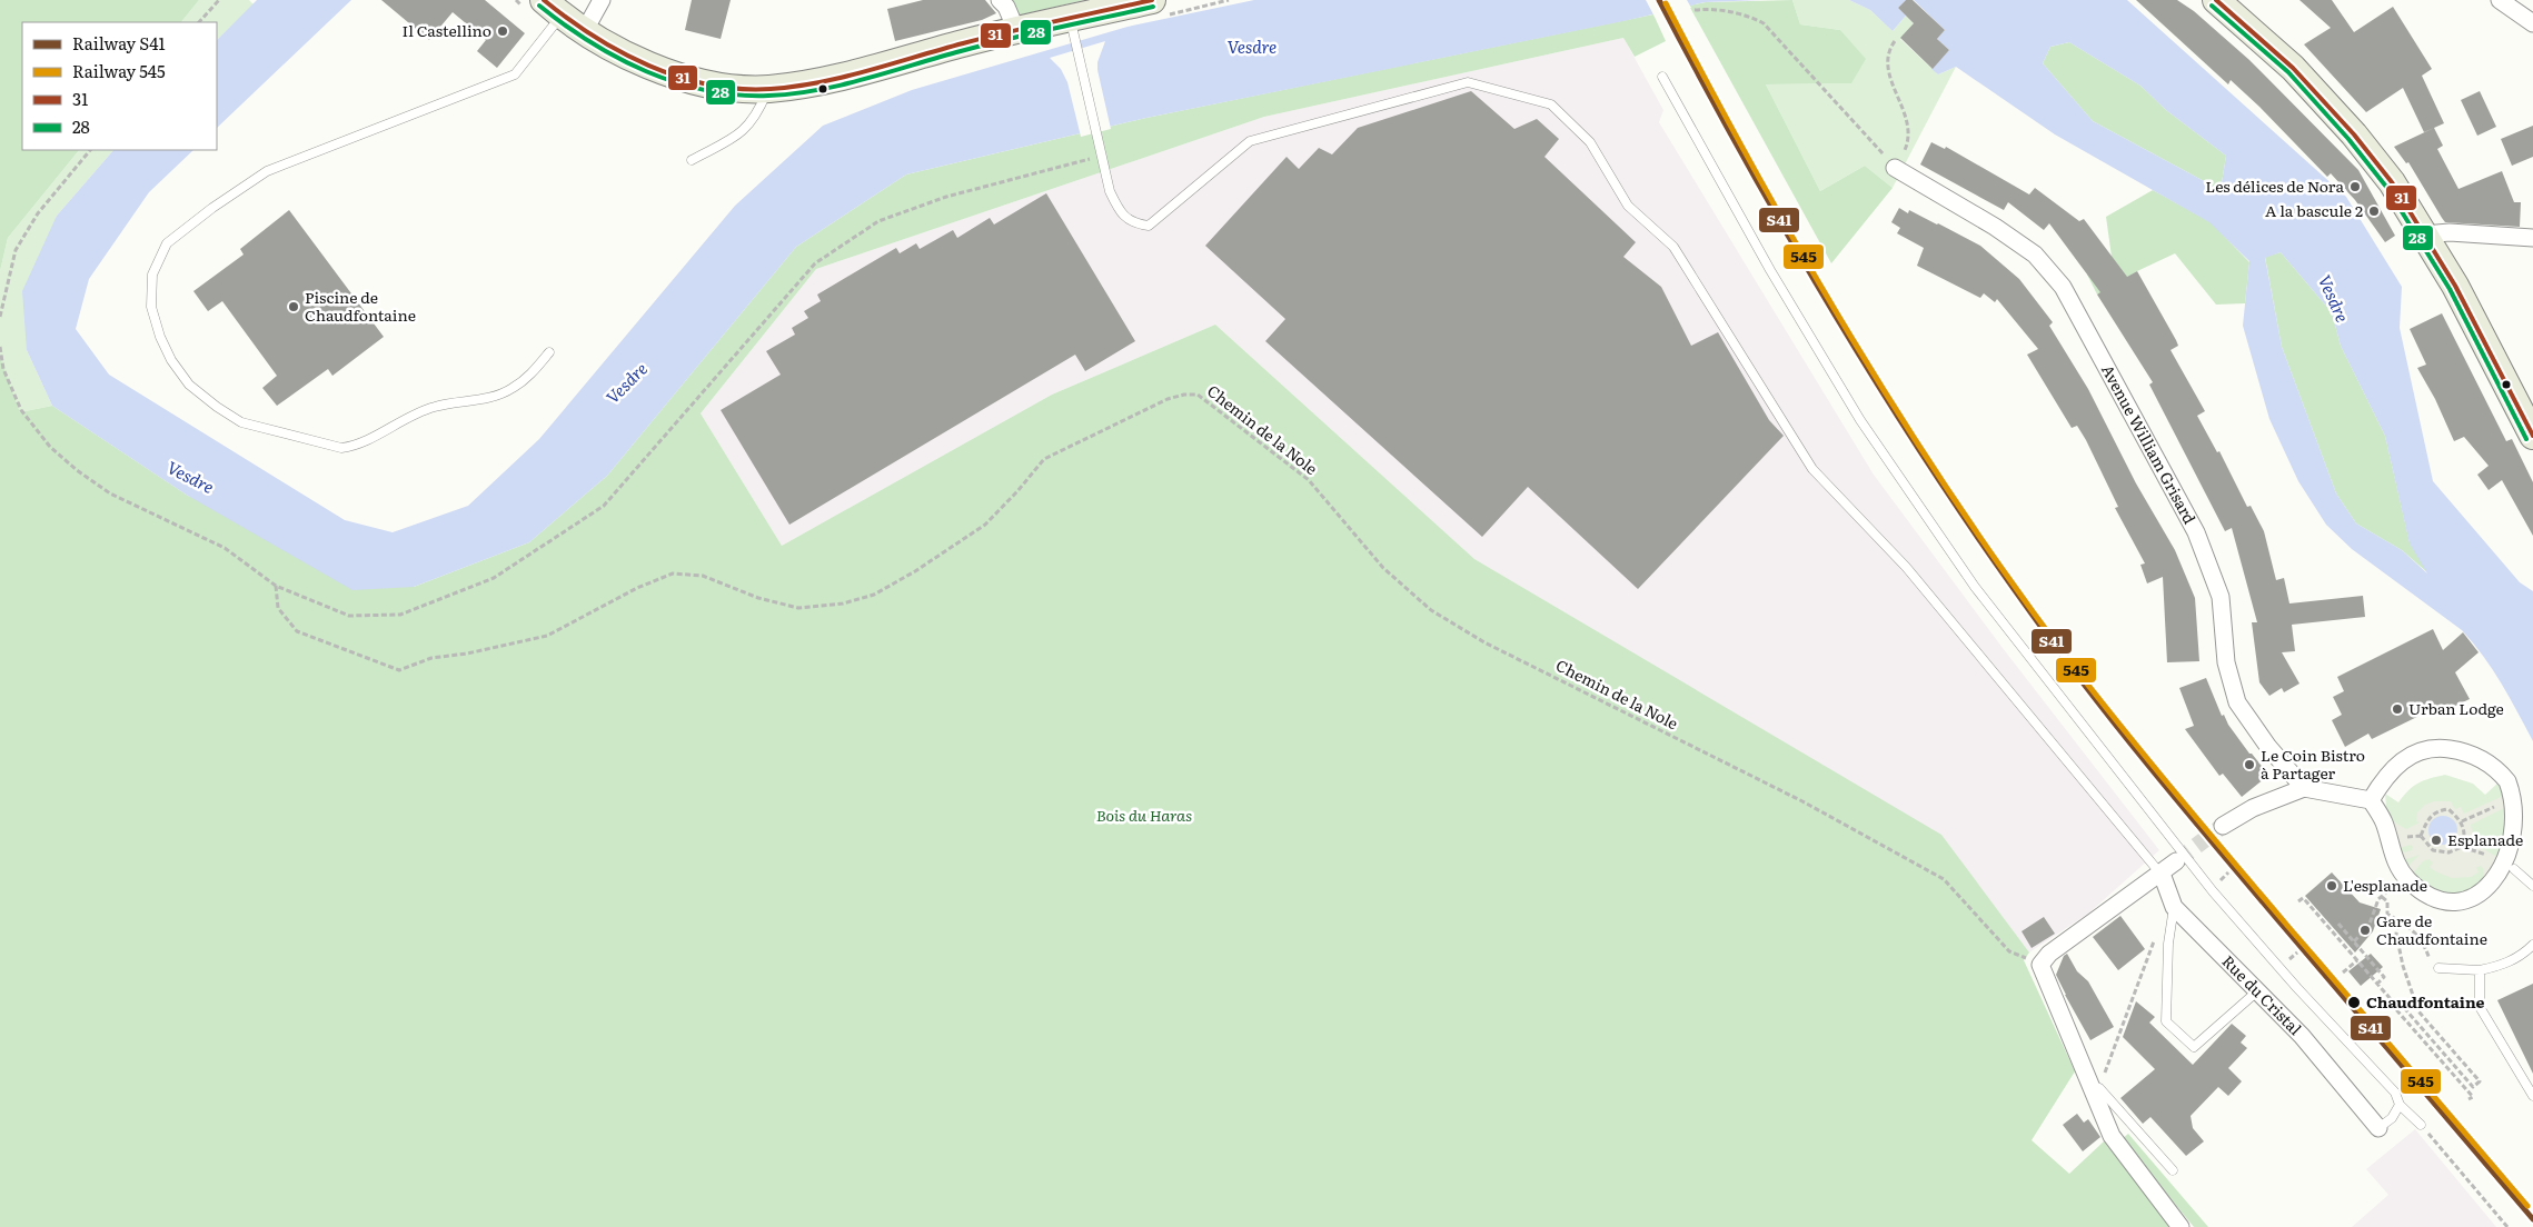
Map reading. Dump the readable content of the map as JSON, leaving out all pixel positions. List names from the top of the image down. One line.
{"streets":{"street":["Avenue William Grisard","Rue du Cristal"],"path":["Chemin de la Nole"]},"water":["Vesdre"],"parks":["Bois du Haras"],"places":["Il Castellino","Les délices de Nora","A la bascule 2","Piscine de Chaudfontaine","Urban Lodge","Le Coin Bistro à Partager","Esplanade","L'esplanade","Gare de Chaudfontaine","Chaudfontaine"],"lines":["rail line S41","transit line 31","rail line 545","transit line 28"],"legend":["Railway S41","Railway 545","31","28"]}
